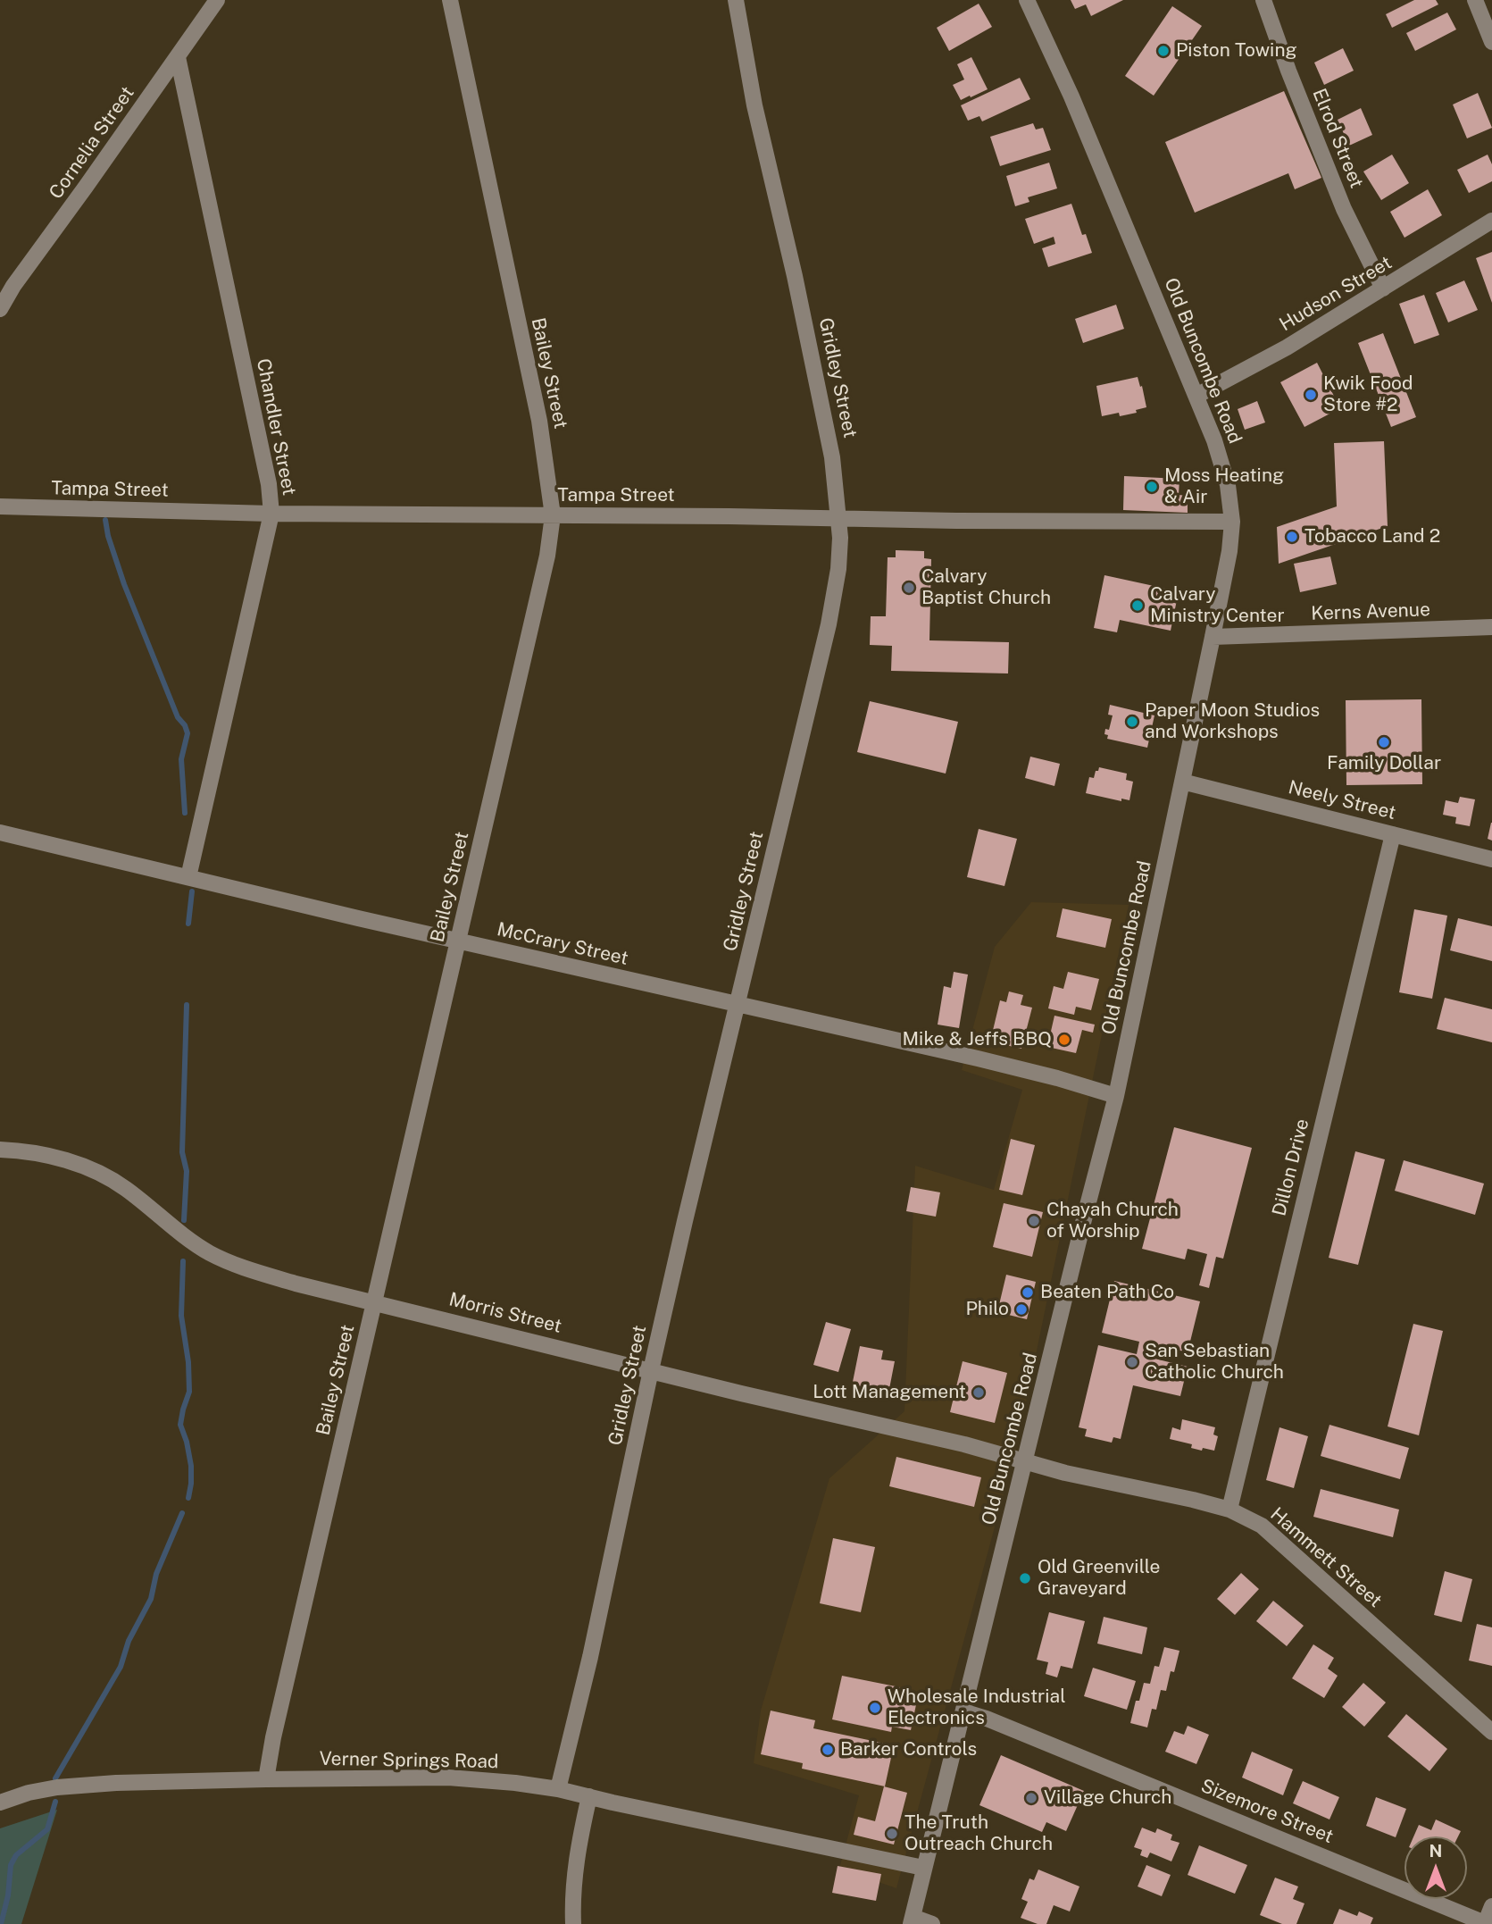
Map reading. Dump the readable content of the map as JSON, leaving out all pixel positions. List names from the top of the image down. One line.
{"streets":{"street":["Elrod Street","Cornelia Street","Hudson Street","Old Buncombe Road","Bailey Street","Gridley Street","Chandler Street","Tampa Street","Kerns Avenue","Neely Street","McCrary Street","Dillon Drive","Morris Street","Hammett Street","Verner Springs Road","Sizemore Street"]},"crossings":[["Elrod Street","Hudson Street"],["Cornelia Street","Chandler Street"],["Hudson Street","Old Buncombe Road"],["Old Buncombe Road","Tampa Street"],["Old Buncombe Road","Kerns Avenue"],["Old Buncombe Road","Neely Street"],["Old Buncombe Road","McCrary Street"],["Old Buncombe Road","Morris Street"],["Old Buncombe Road","Hammett Street"],["Old Buncombe Road","Verner Springs Road"],["Old Buncombe Road","Sizemore Street"],["Bailey Street","Tampa Street"],["Bailey Street","McCrary Street"],["Bailey Street","Morris Street"],["Bailey Street","Verner Springs Road"],["Gridley Street","Tampa Street"],["Gridley Street","McCrary Street"],["Gridley Street","Morris Street"],["Gridley Street","Verner Springs Road"],["Chandler Street","Tampa Street"],["Chandler Street","McCrary Street"],["Neely Street","Dillon Drive"],["Dillon Drive","Hammett Street"],["Morris Street","Hammett Street"]],"places":["Piston Towing","Kwik Food Store #2","Moss Heating & Air","Tobacco Land 2","Calvary Baptist Church","Calvary Ministry Center","Paper Moon Studios and Workshops","Family Dollar","Mike & Jeffs BBQ","Chayah Church of Worship","Beaten Path Co","Philo","San Sebastian Catholic Church","Lott Management","Old Greenville Graveyard","Wholesale Industrial Electronics","Barker Controls","Village Church","The Truth Outreach Church"],"north":"top"}
